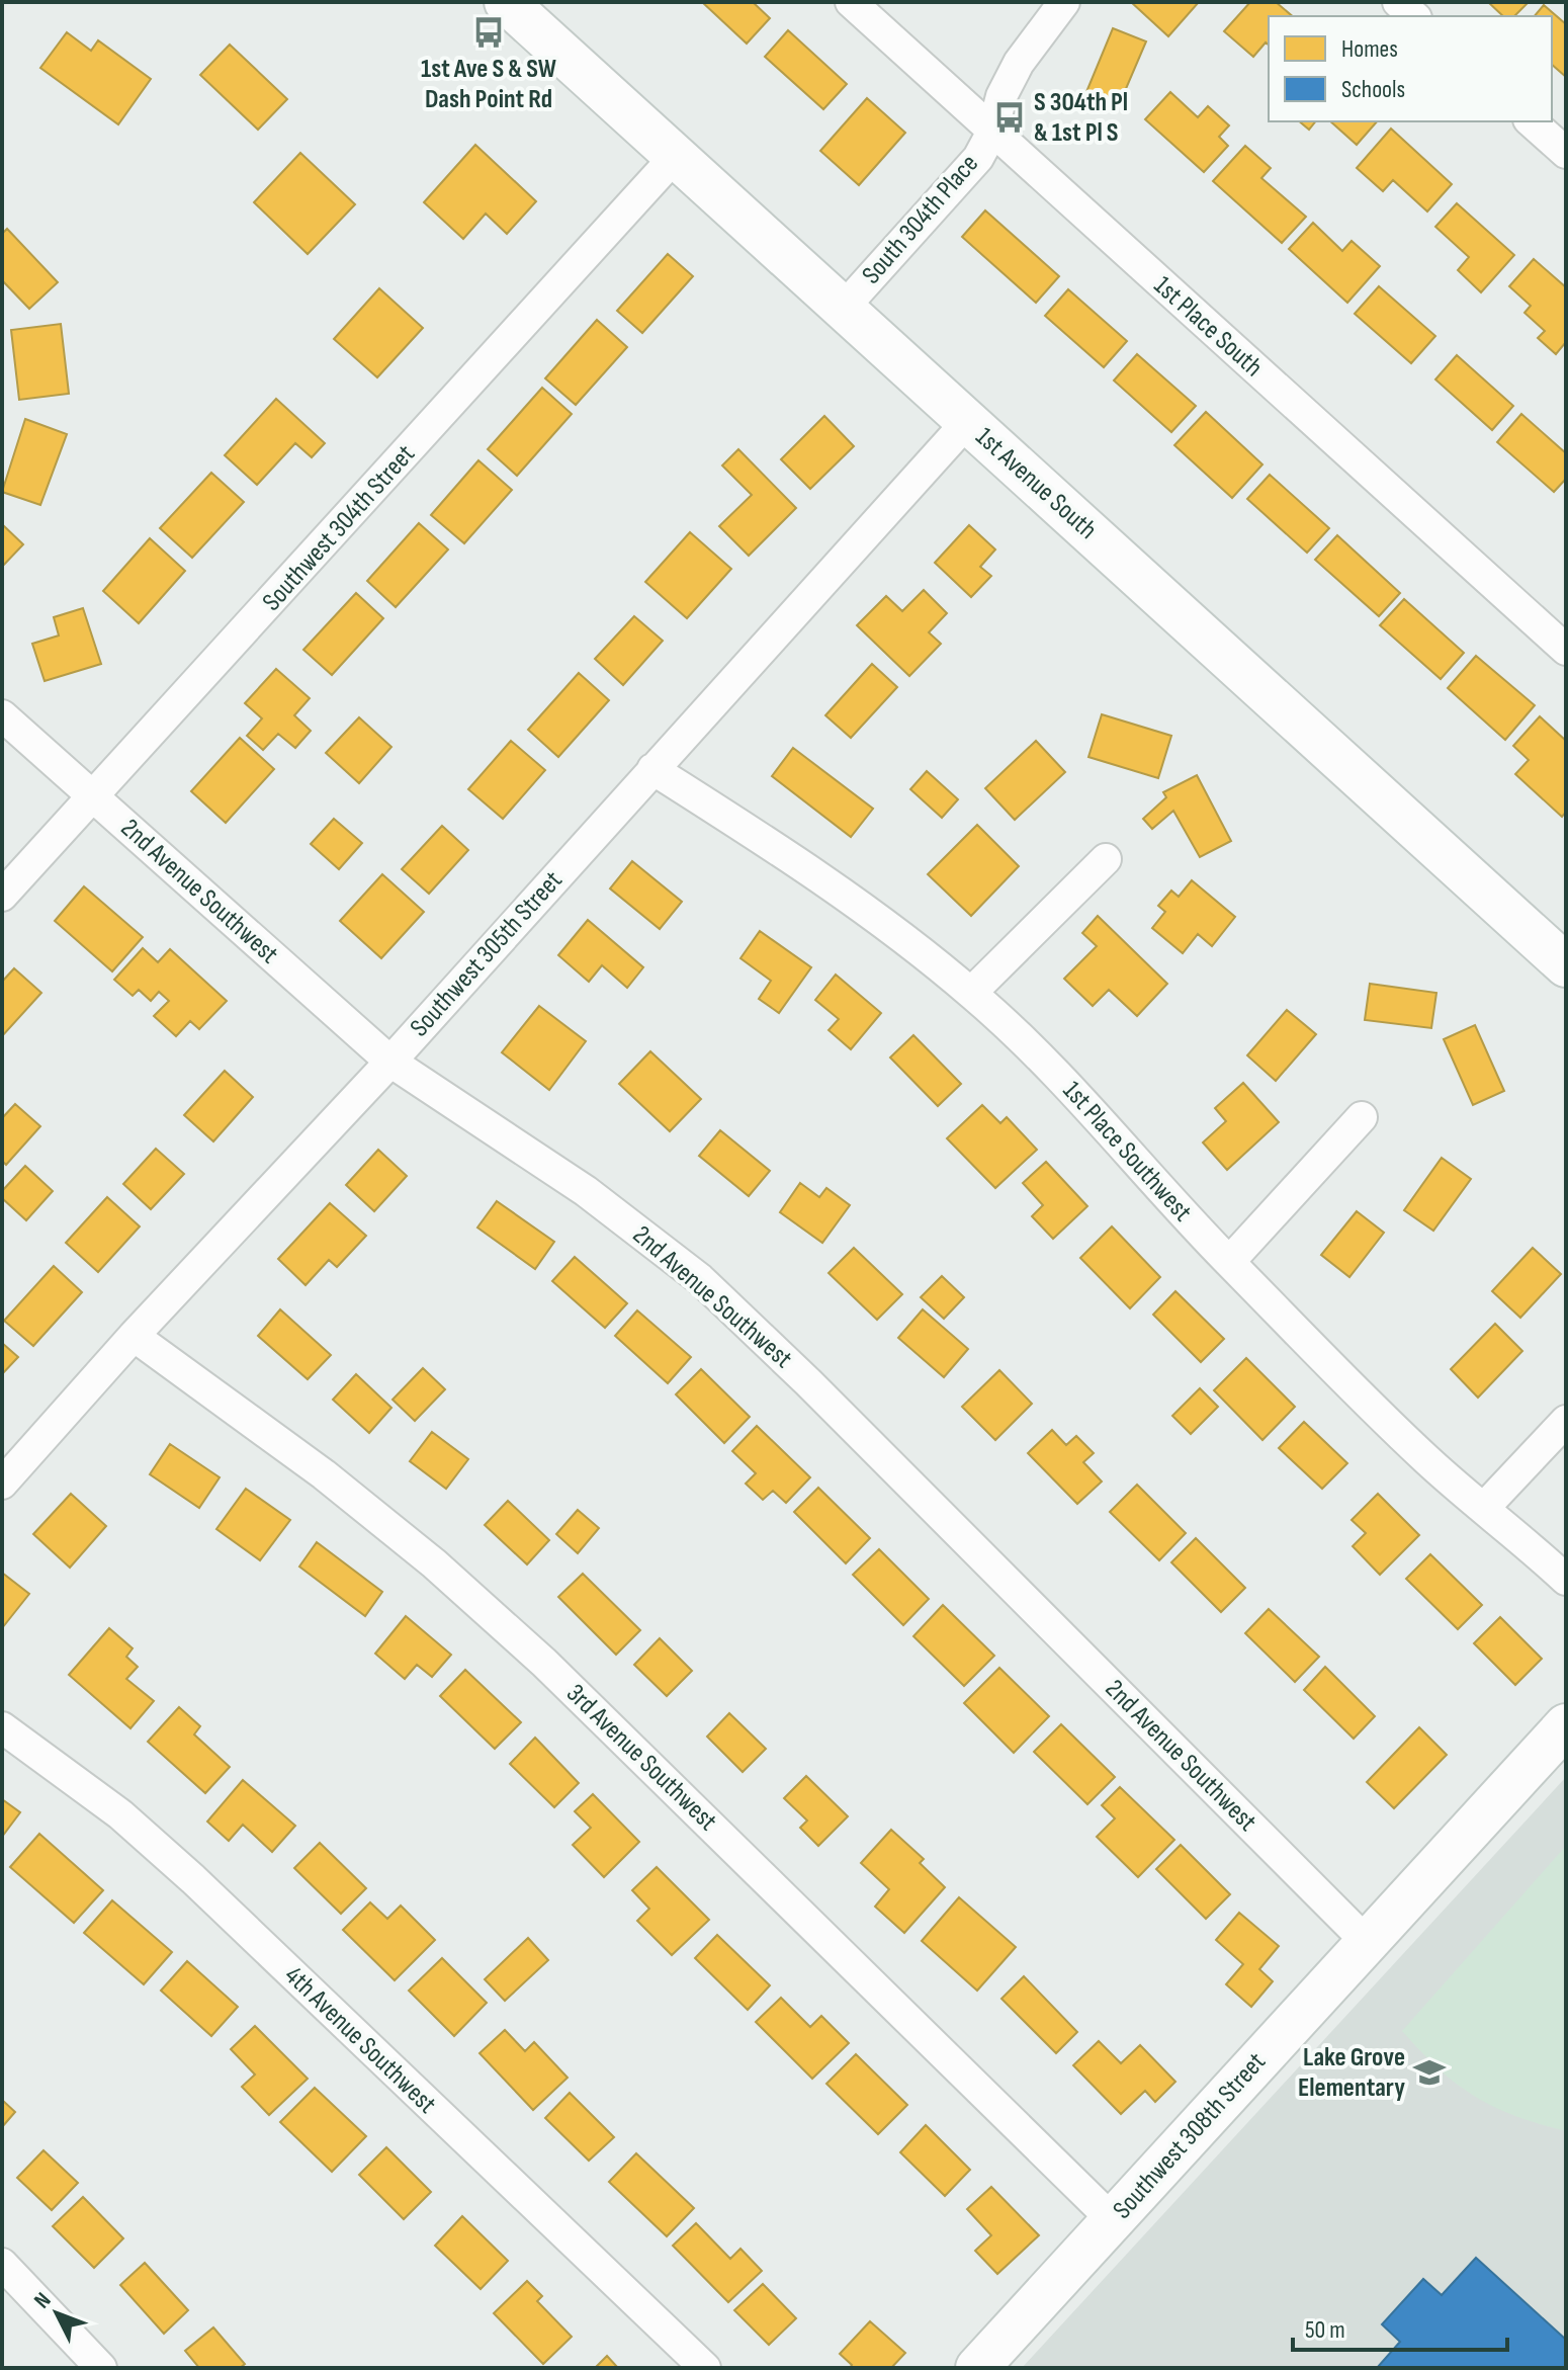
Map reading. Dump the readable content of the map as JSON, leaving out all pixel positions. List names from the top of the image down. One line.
{"streets":{"main road":["1st Avenue South","Southwest 308th Street"],"street":["South 304th Place","1st Place South","Southwest 304th Street","2nd Avenue Southwest","Southwest 305th Street","1st Place Southwest","3rd Avenue Southwest","4th Avenue Southwest"]},"crossings":[["South 304th Place","1st Place South"],["South 304th Place","1st Avenue South"],["1st Avenue South","Southwest 304th Street"],["1st Avenue South","Southwest 305th Street"],["Southwest 304th Street","2nd Avenue Southwest"],["2nd Avenue Southwest","Southwest 305th Street"],["2nd Avenue Southwest","Southwest 308th Street"],["Southwest 305th Street","1st Place Southwest"],["Southwest 305th Street","3rd Avenue Southwest"],["3rd Avenue Southwest","Southwest 308th Street"]],"places":{"bus stop":["1st Ave S & SW Dash Point Rd","S 304th Pl & 1st Pl S"],"school or university":["Lake Grove Elementary"]},"legend":["Homes","Schools"],"scale_bar":"50 m","north":"top left"}
